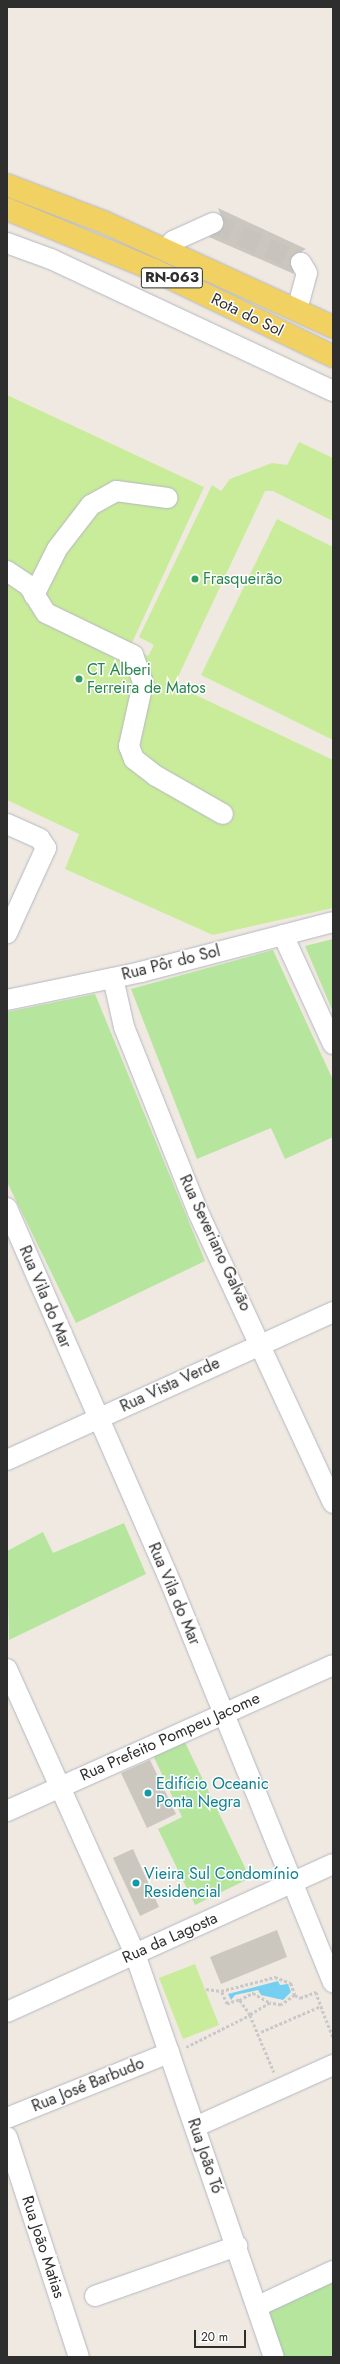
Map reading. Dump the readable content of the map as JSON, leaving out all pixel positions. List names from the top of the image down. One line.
{"streets":{"main road":["RN-063","Rota do Sol"],"street":["Rua Pôr do Sol","Rua Severiano Galvão","Rua Vila do Mar","Rua Vista Verde","Rua Prefeito Pompeu Jacome","Rua da Lagosta","Rua José Barbudo","Rua João Tó","Rua João Matias"]},"crossings":[["Rua Pôr do Sol","Rua Severiano Galvão"],["Rua Severiano Galvão","Rua Vista Verde"],["Rua Vila do Mar","Rua Vista Verde"],["Rua Vila do Mar","Rua Prefeito Pompeu Jacome"],["Rua Vila do Mar","Rua da Lagosta"],["Rua Prefeito Pompeu Jacome","Rua João Tó"],["Rua da Lagosta","Rua João Tó"],["Rua José Barbudo","Rua João Tó"]],"places":["Frasqueirão","CT Alberi Ferreira de Matos","Edifício Oceanic Ponta Negra","Vieira Sul Condomínio Residencial"],"scale_bar":"20 m"}
